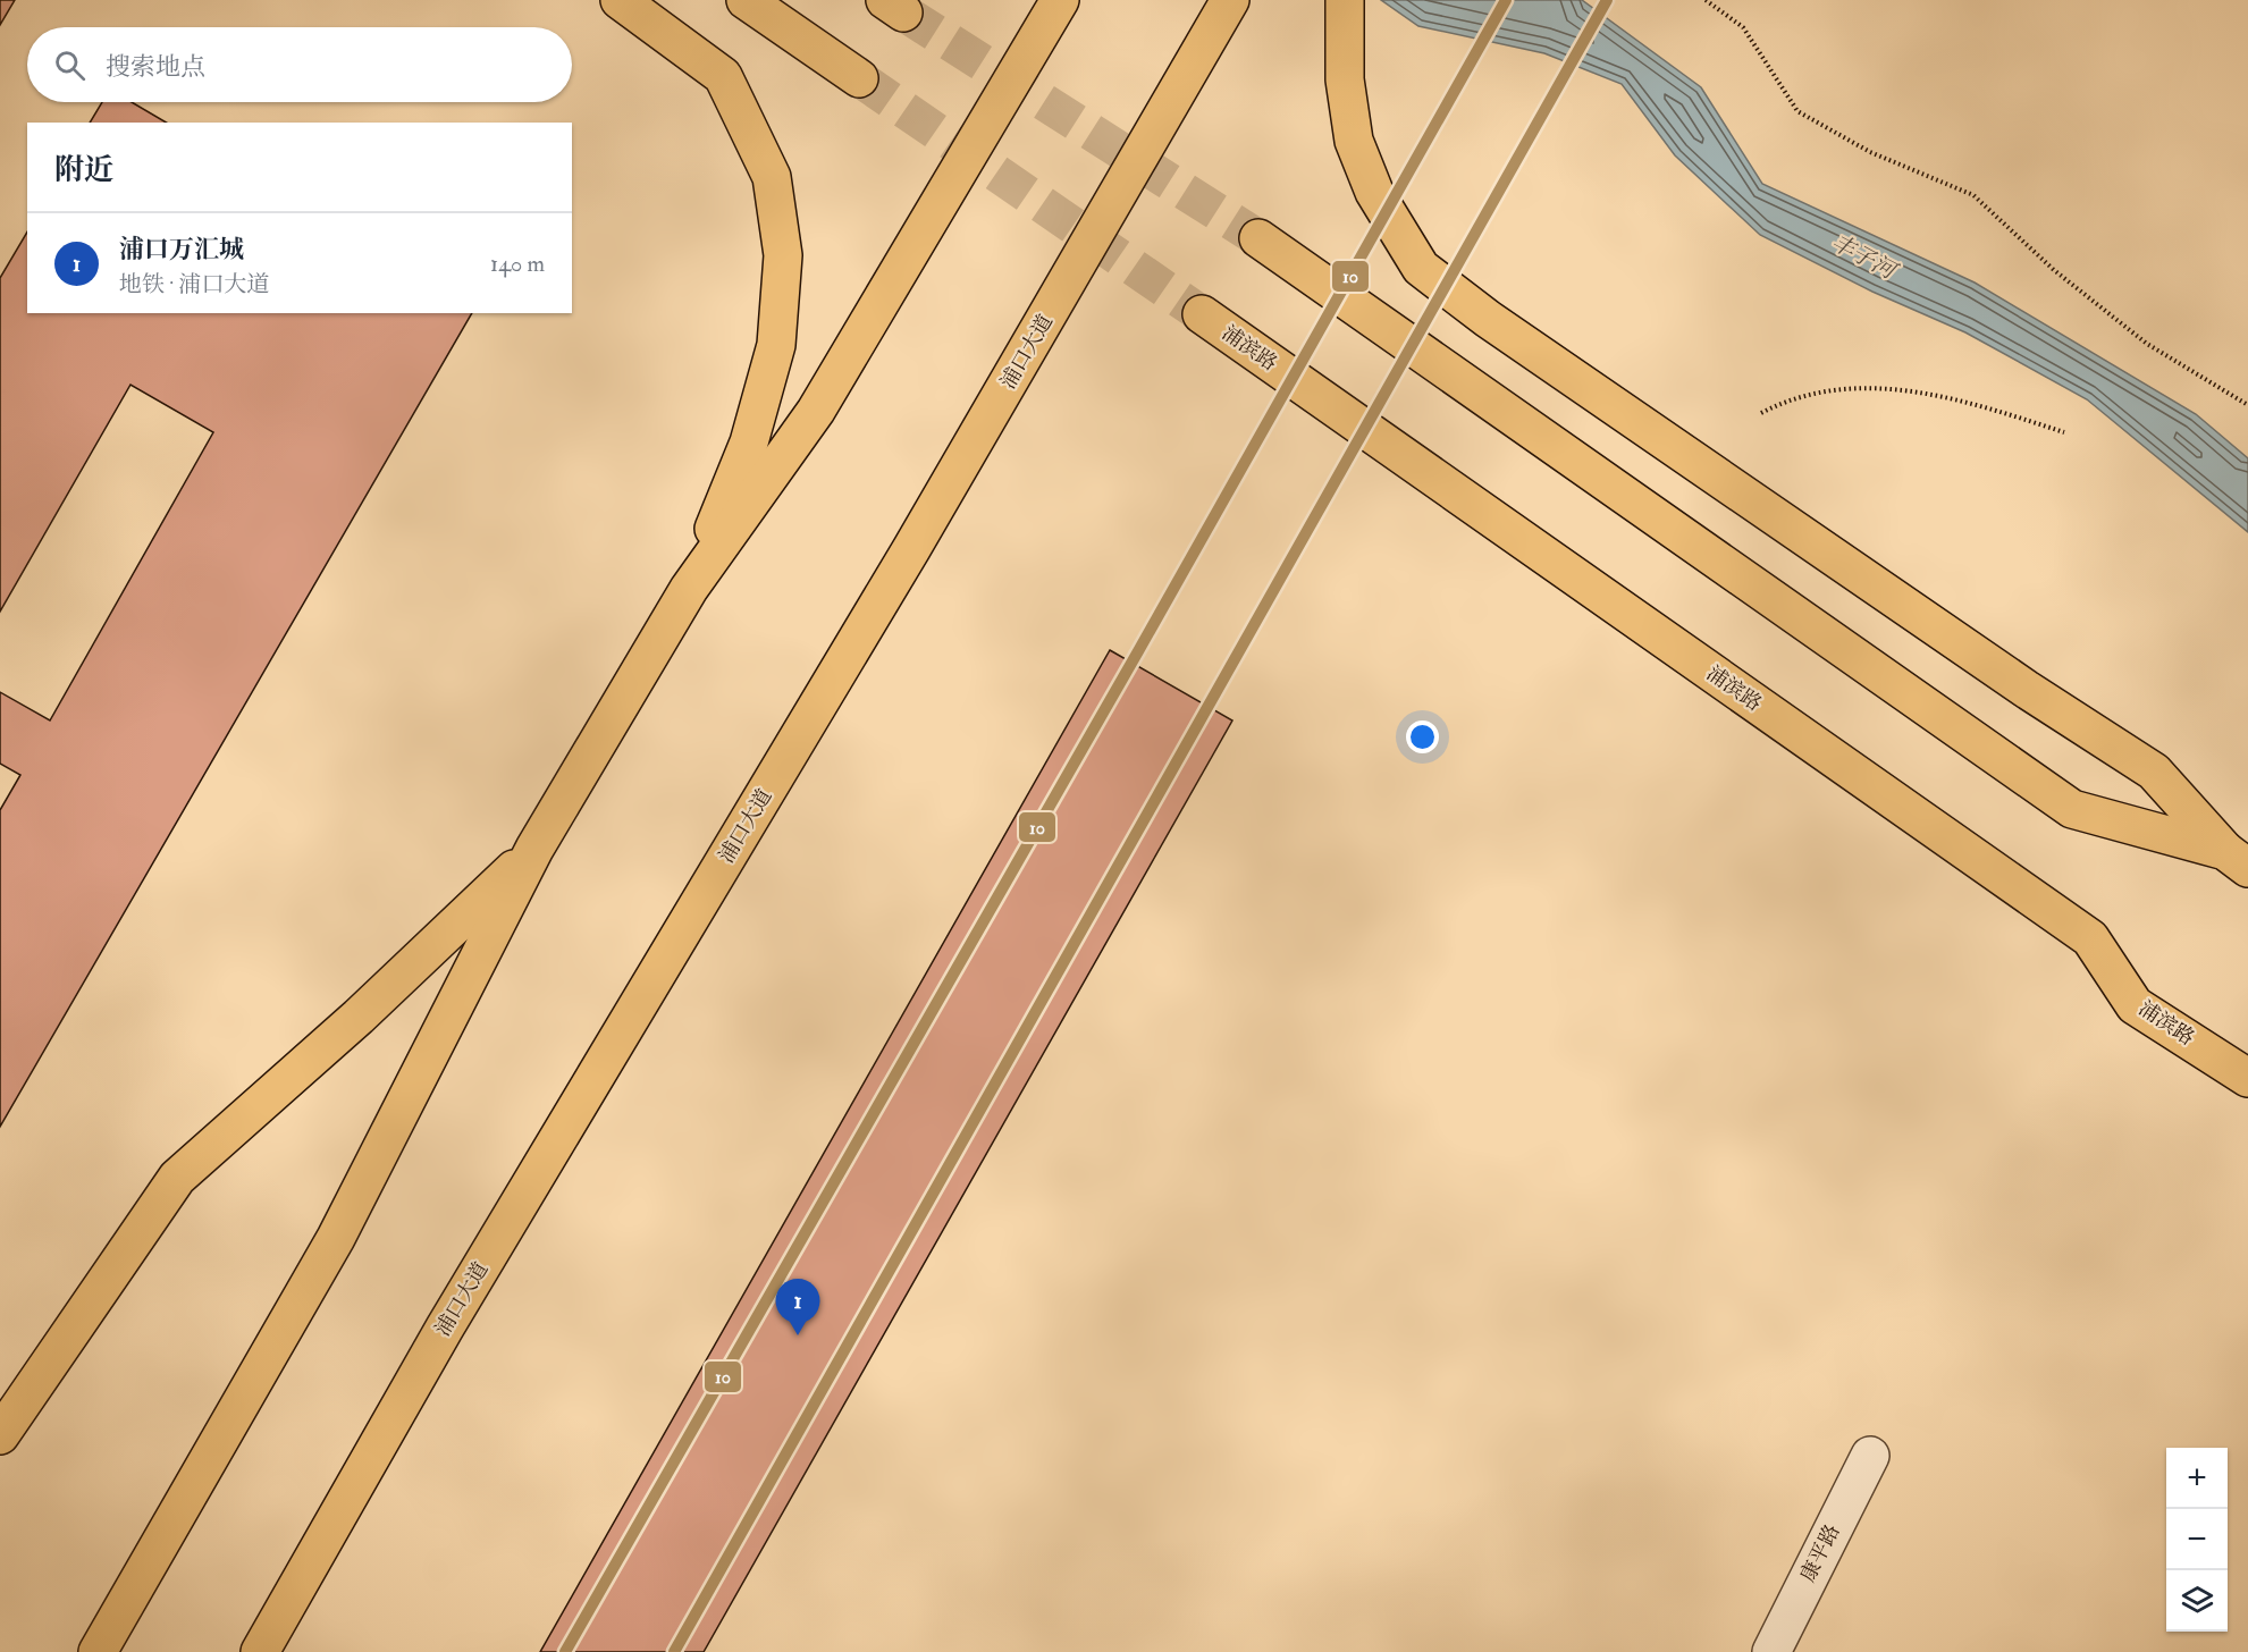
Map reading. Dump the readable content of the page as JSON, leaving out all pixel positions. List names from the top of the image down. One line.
{"streets":{"main road":["浦滨路","浦口大道"],"street":["康平路"]},"water":["丰子河"],"lines":["transit line 10"],"page":{"search":"搜索地点","heading":"附近","list":[{"mark":"1","name":"浦口万汇城","note":"地铁 · 浦口大道","value":"140 m"}],"pins":"1","map_buttons":["+","−"]}}
